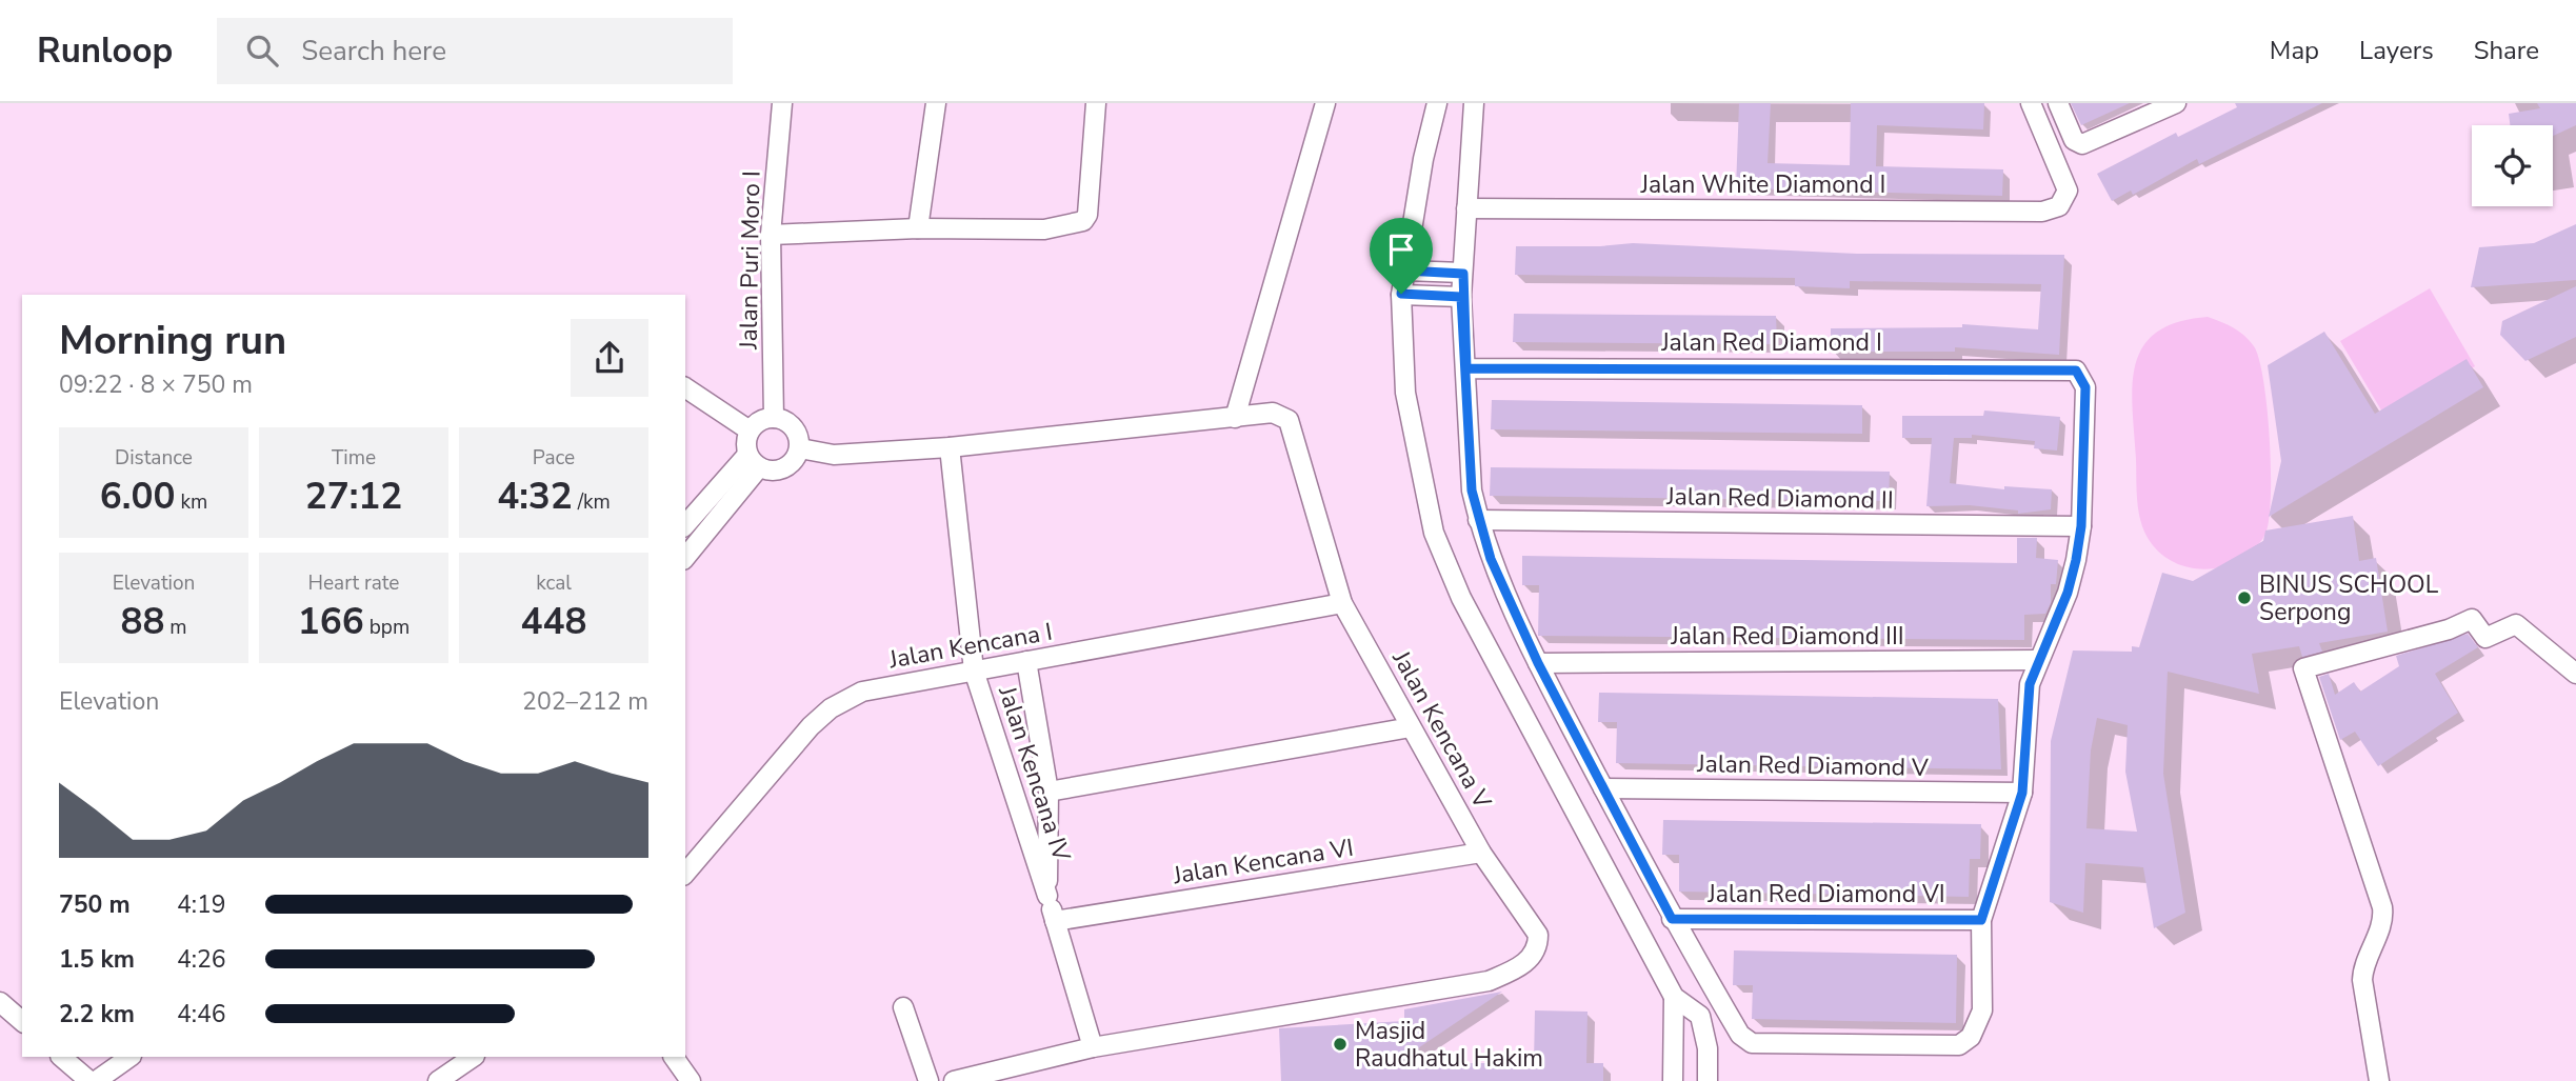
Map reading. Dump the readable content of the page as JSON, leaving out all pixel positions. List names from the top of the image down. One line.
{"streets":{"street":["Jalan White Diamond I","Jalan Puri Moro I","Jalan Red Diamond I","Jalan Red Diamond II","Jalan Red Diamond III","Jalan Kencana I","Jalan Kencana V","Jalan Red Diamond V","Jalan Kencana IV","Jalan Kencana VI","Jalan Red Diamond VI"]},"crossings":[["Jalan Puri Moro I","Jalan Kencana V"],["Jalan Red Diamond I","Jalan Red Diamond II"],["Jalan Kencana I","Jalan Kencana V"],["Jalan Kencana I","Jalan Kencana IV"],["Jalan Kencana V","Jalan Kencana IV"],["Jalan Kencana V","Jalan Kencana VI"],["Jalan Kencana IV","Jalan Kencana VI"]],"places":["BINUS SCHOOL Serpong","Masjid Raudhatul Hakim"],"page":{"header":"Runloop","search":"Search here","nav":["Map","Layers","Share"],"heading":["Morning run","09:22 · 8 × 750 m"],"stats":[["Distance","6.00 km"],["Time","27:12"],["Pace","4:32 /km"],["Elevation","88 m"],["Heart rate","166 bpm"],["kcal","448"]],"chart":["Elevation","202–212 m"],"list":[{"name":"750 m","note":"4:19"},{"name":"1.5 km","note":"4:26"},{"name":"2.2 km","note":"4:46"}]}}
